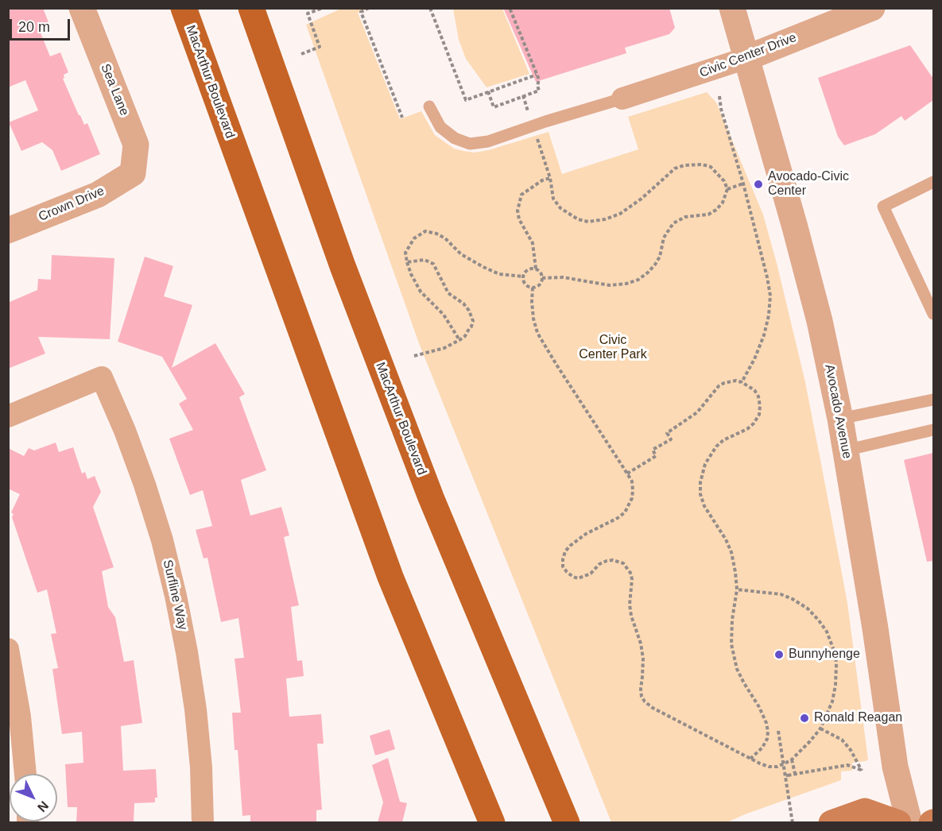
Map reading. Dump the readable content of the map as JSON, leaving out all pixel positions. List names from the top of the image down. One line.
{"streets":{"main road":["MacArthur Boulevard"],"street":["Civic Center Drive","Sea Lane","Crown Drive","Avocado Avenue","Surfline Way"]},"crossings":[["Civic Center Drive","Avocado Avenue"],["Sea Lane","Crown Drive"]],"parks":["Civic Center Park"],"places":["Avocado-Civic Center","Bunnyhenge","Ronald Reagan"],"scale_bar":"20 m","north":"bottom right"}
